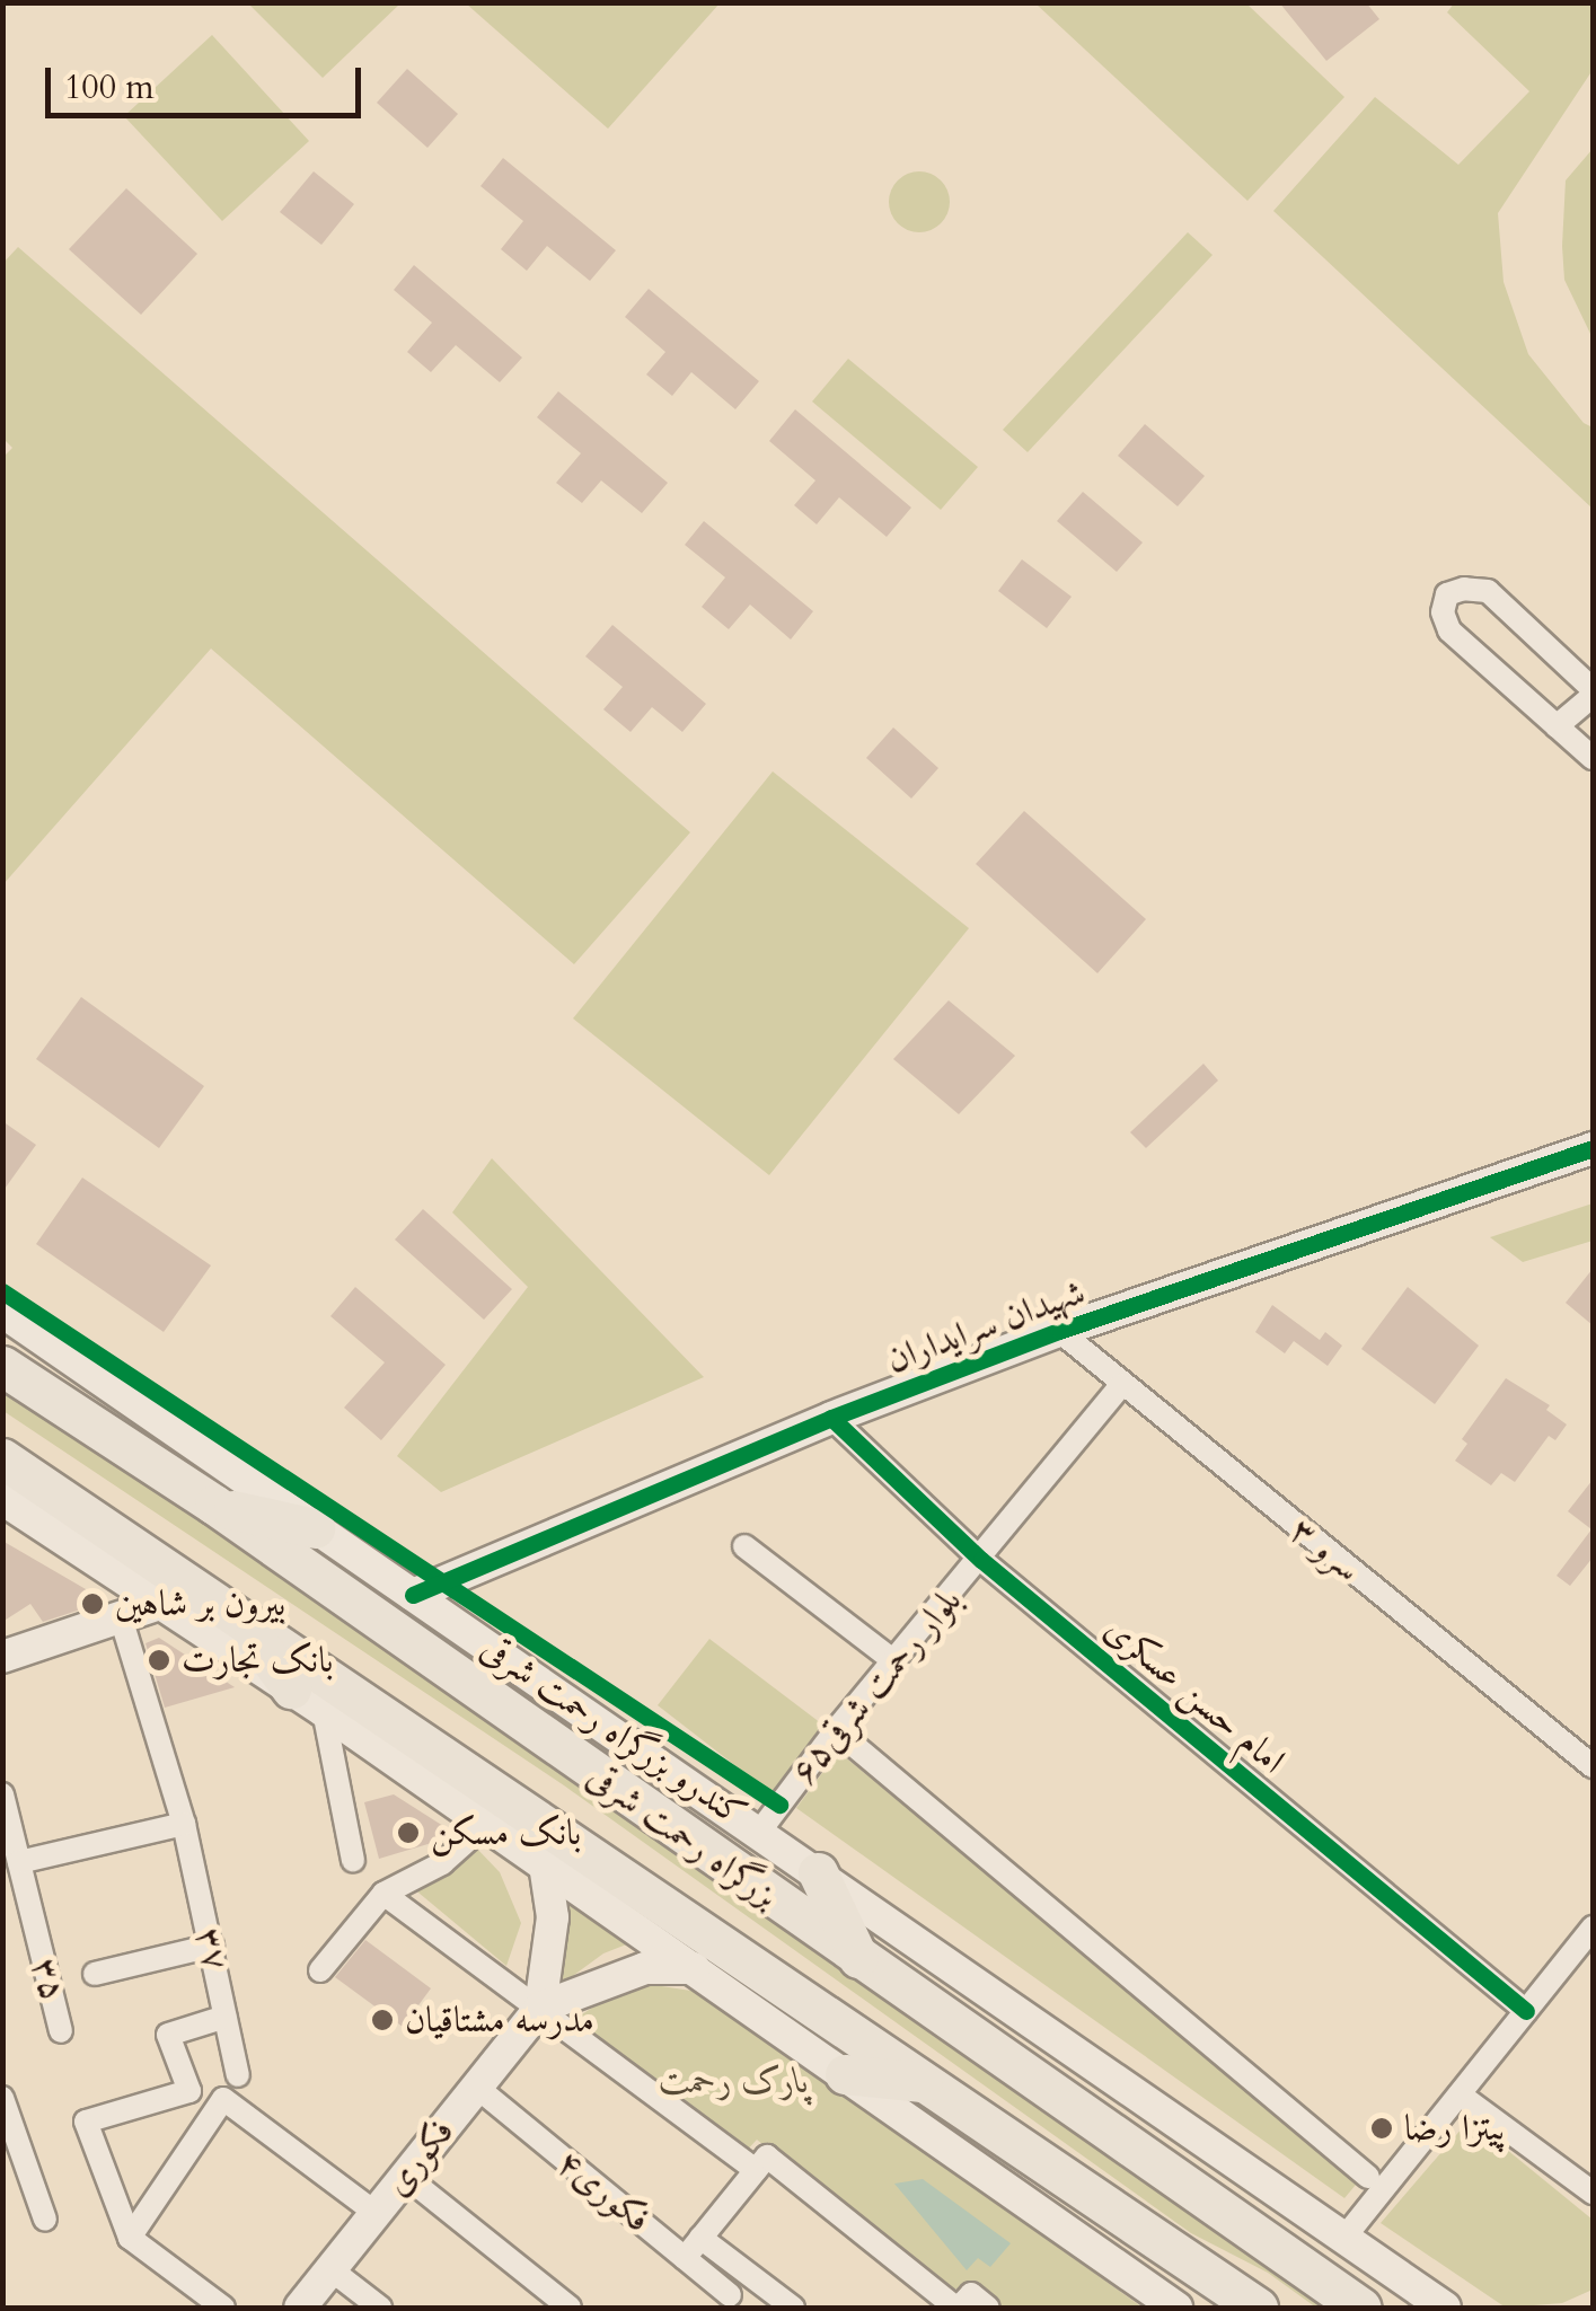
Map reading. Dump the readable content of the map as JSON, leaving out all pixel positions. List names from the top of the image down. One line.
{"streets":{"highway":["بزرگراه رحمت شرقی"],"main road":["شهیدان سرایداران","کندرو بزرگراه رحمت شرقی","فکوری"],"street":["سرو ۳","بلوار رحمت شرقی۶۵","امام حسن عسکری","۳۷","۳۵","فکوری۴"]},"crossings":[["شهیدان سرایداران","سرو ۳"],["شهیدان سرایداران","امام حسن عسکری"],["شهیدان سرایداران","کندرو بزرگراه رحمت شرقی"],["سرو ۳","بلوار رحمت شرقی۶۵"],["بلوار رحمت شرقی۶۵","امام حسن عسکری"],["بلوار رحمت شرقی۶۵","کندرو بزرگراه رحمت شرقی"],["فکوری","فکوری۴"]],"parks":["پارک رحمت"],"places":["بیرون بر شاهین","بانک تجارت","بانک مسکن","مدرسه مشتاقیان","پیتزا رضا"],"scale_bar":"100 m"}
